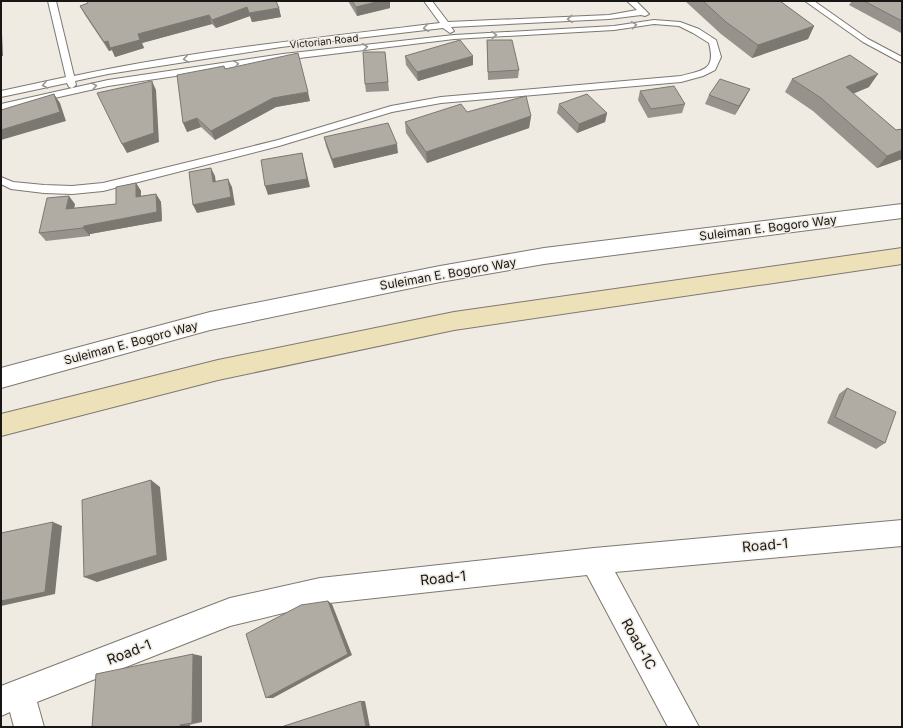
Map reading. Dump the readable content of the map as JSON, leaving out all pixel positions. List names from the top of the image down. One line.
{"streets":{"street":["Suleiman E. Bogoro Way","Road-1","Road-1C"],"lane":["Victorian Road"]},"crossings":[["Road-1","Road-1C"]]}
